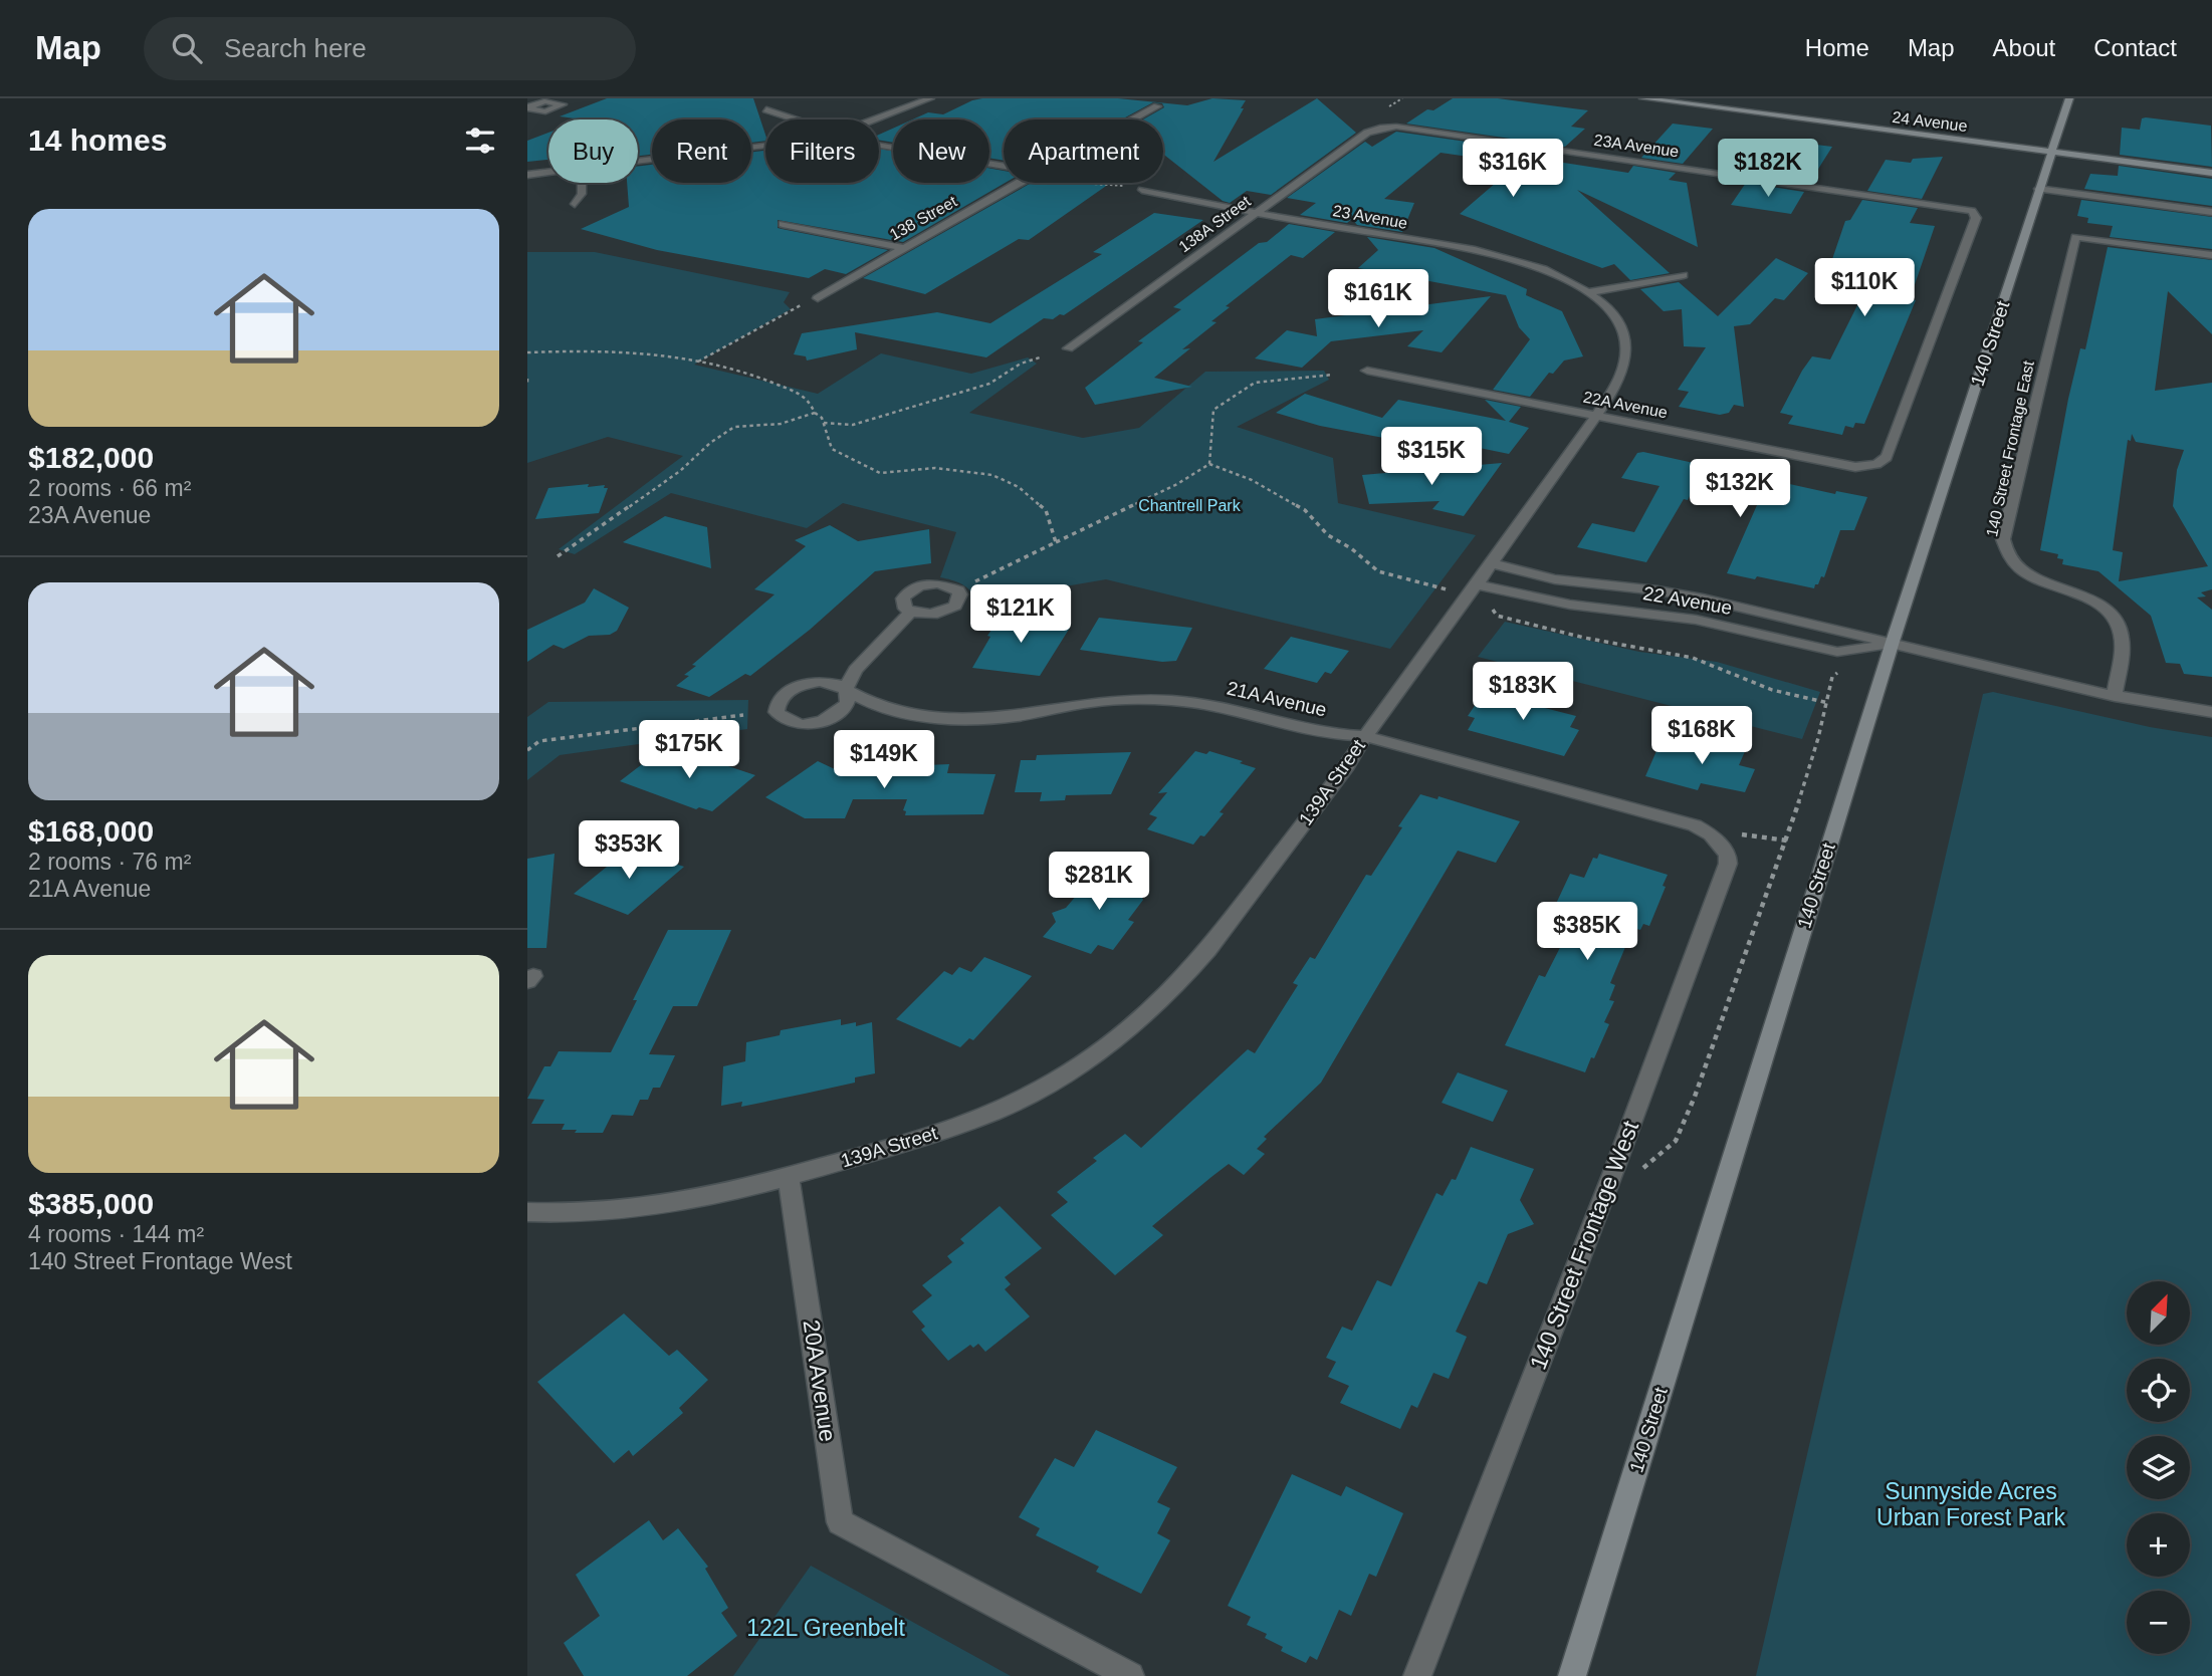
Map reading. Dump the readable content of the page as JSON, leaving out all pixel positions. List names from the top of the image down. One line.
{"streets":{"main road":["24 Avenue","140 Street"],"street":["23A Avenue","23 Avenue","138 Street","138A Street","22A Avenue","140 Street Frontage East","22 Avenue","21A Avenue","139A Street","140 Street Frontage West","20A Avenue"]},"crossings":[["24 Avenue","140 Street"],["23A Avenue","138A Street"],["23A Avenue","22A Avenue"],["23 Avenue","138A Street"],["23 Avenue","139A Street"],["140 Street","22 Avenue"],["22A Avenue","139A Street"],["140 Street Frontage East","22 Avenue"],["22 Avenue","139A Street"],["21A Avenue","139A Street"],["21A Avenue","140 Street Frontage West"],["139A Street","20A Avenue"]],"parks":["Chantrell Park","Sunnyside Acres Urban Forest Park","122L Greenbelt"],"north":"top right","page":{"header":"Map","search":"Search here","nav":["Home","Map","About","Contact"],"heading":"14 homes","chip":["Buy","Rent","Filters","New","Apartment"],"price":["$316K","$182K","$110K","$161K","$315K","$132K","$121K","$183K","$168K","$175K","$149K","$353K","$281K","$385K"],"list":[{"name":"$182,000","note":"2 rooms · 66 m² · 23A Avenue"},{"name":"$168,000","note":"2 rooms · 76 m² · 21A Avenue"},{"name":"$385,000","note":"4 rooms · 144 m² · 140 Street Frontage West"}],"map_buttons":["+","−"]}}
